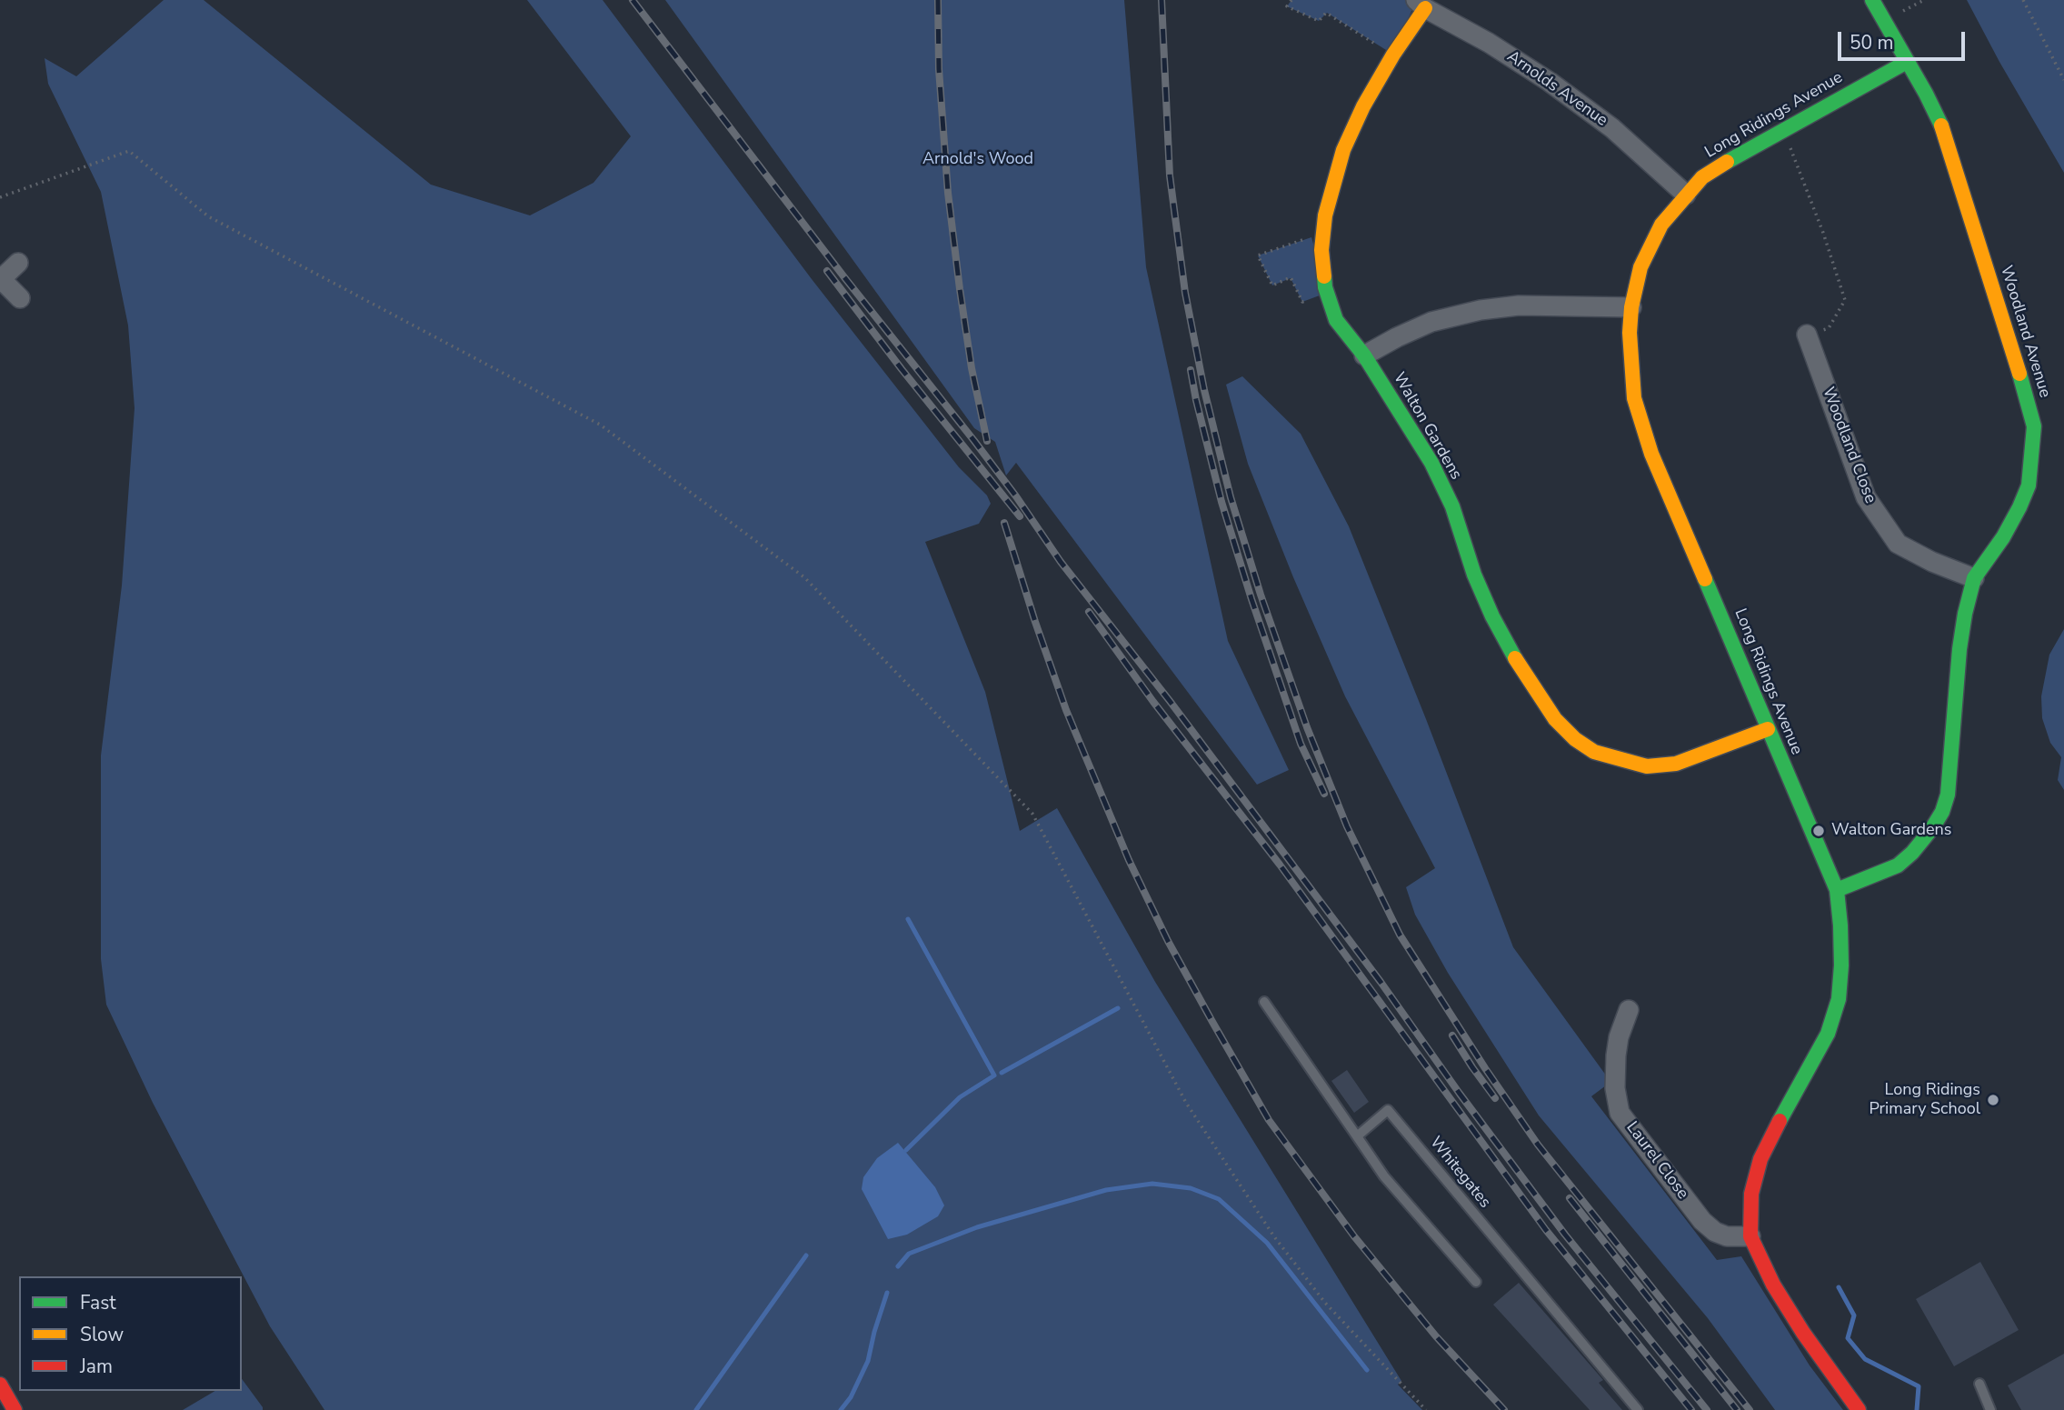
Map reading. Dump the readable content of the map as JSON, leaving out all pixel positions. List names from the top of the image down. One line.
{"streets":{"street":["Arnolds Avenue","Long Ridings Avenue","Woodland Avenue","Walton Gardens","Woodland Close","Laurel Close"],"lane":["Whitegates"]},"crossings":[["Arnolds Avenue","Long Ridings Avenue"],["Arnolds Avenue","Walton Gardens"],["Long Ridings Avenue","Woodland Avenue"],["Long Ridings Avenue","Walton Gardens"],["Long Ridings Avenue","Laurel Close"],["Woodland Avenue","Woodland Close"]],"parks":["Arnold's Wood"],"places":["Walton Gardens","Long Ridings Primary School"],"legend":["Fast","Slow","Jam"],"scale_bar":"50 m"}
